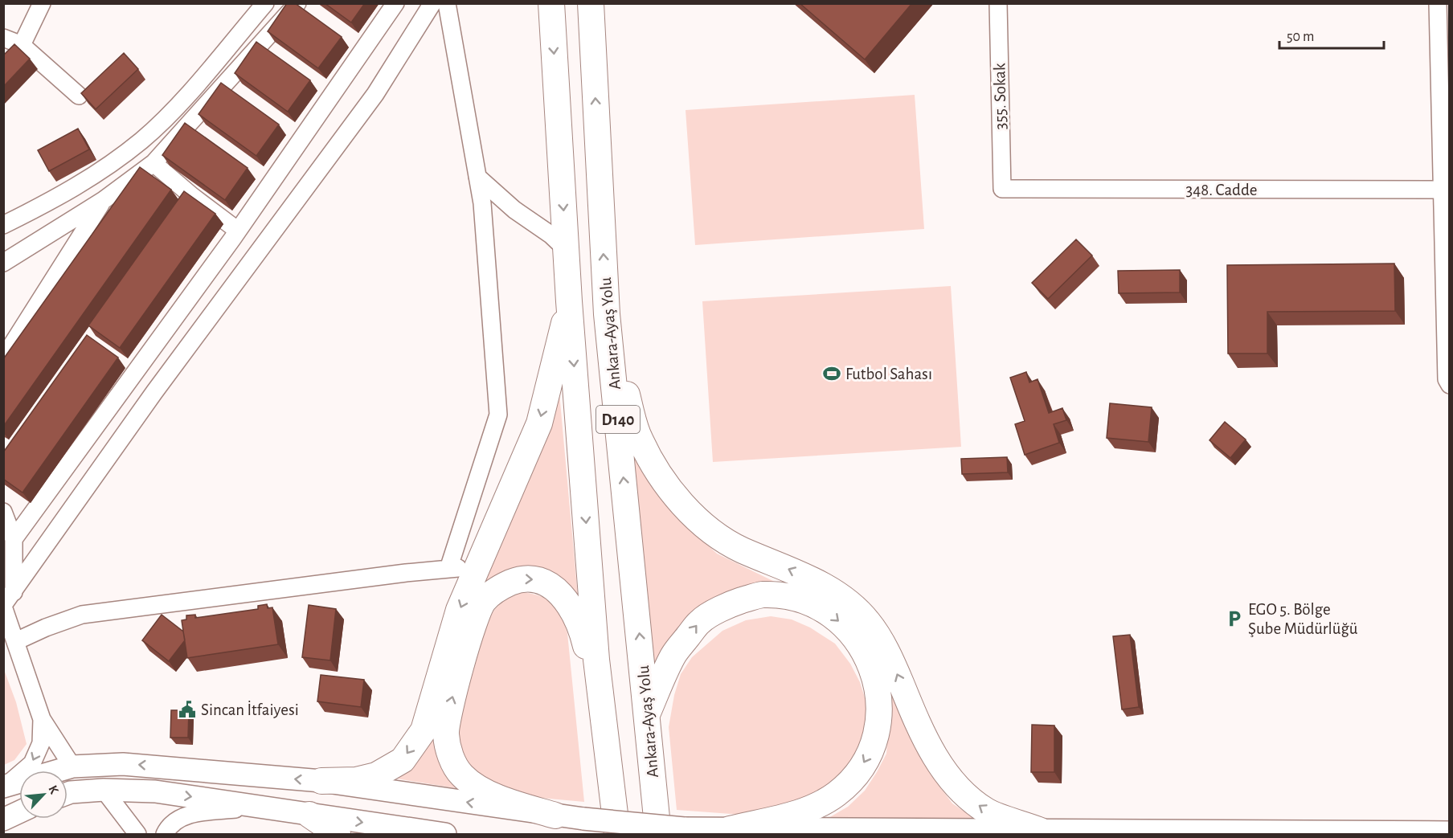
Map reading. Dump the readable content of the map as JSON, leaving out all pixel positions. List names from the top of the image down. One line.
{"streets":{"highway":["Ankara-Ayaş Yolu","D140"],"street":["355. Sokak","348. Cadde"]},"crossings":[["355. Sokak","348. Cadde"]],"places":{"sports":["Futbol Sahası"],"parking":["EGO 5. Bölge Şube Müdürlüğü"],"public building":["Sincan İtfaiyesi"]},"scale_bar":"50 m","north":"top right"}
